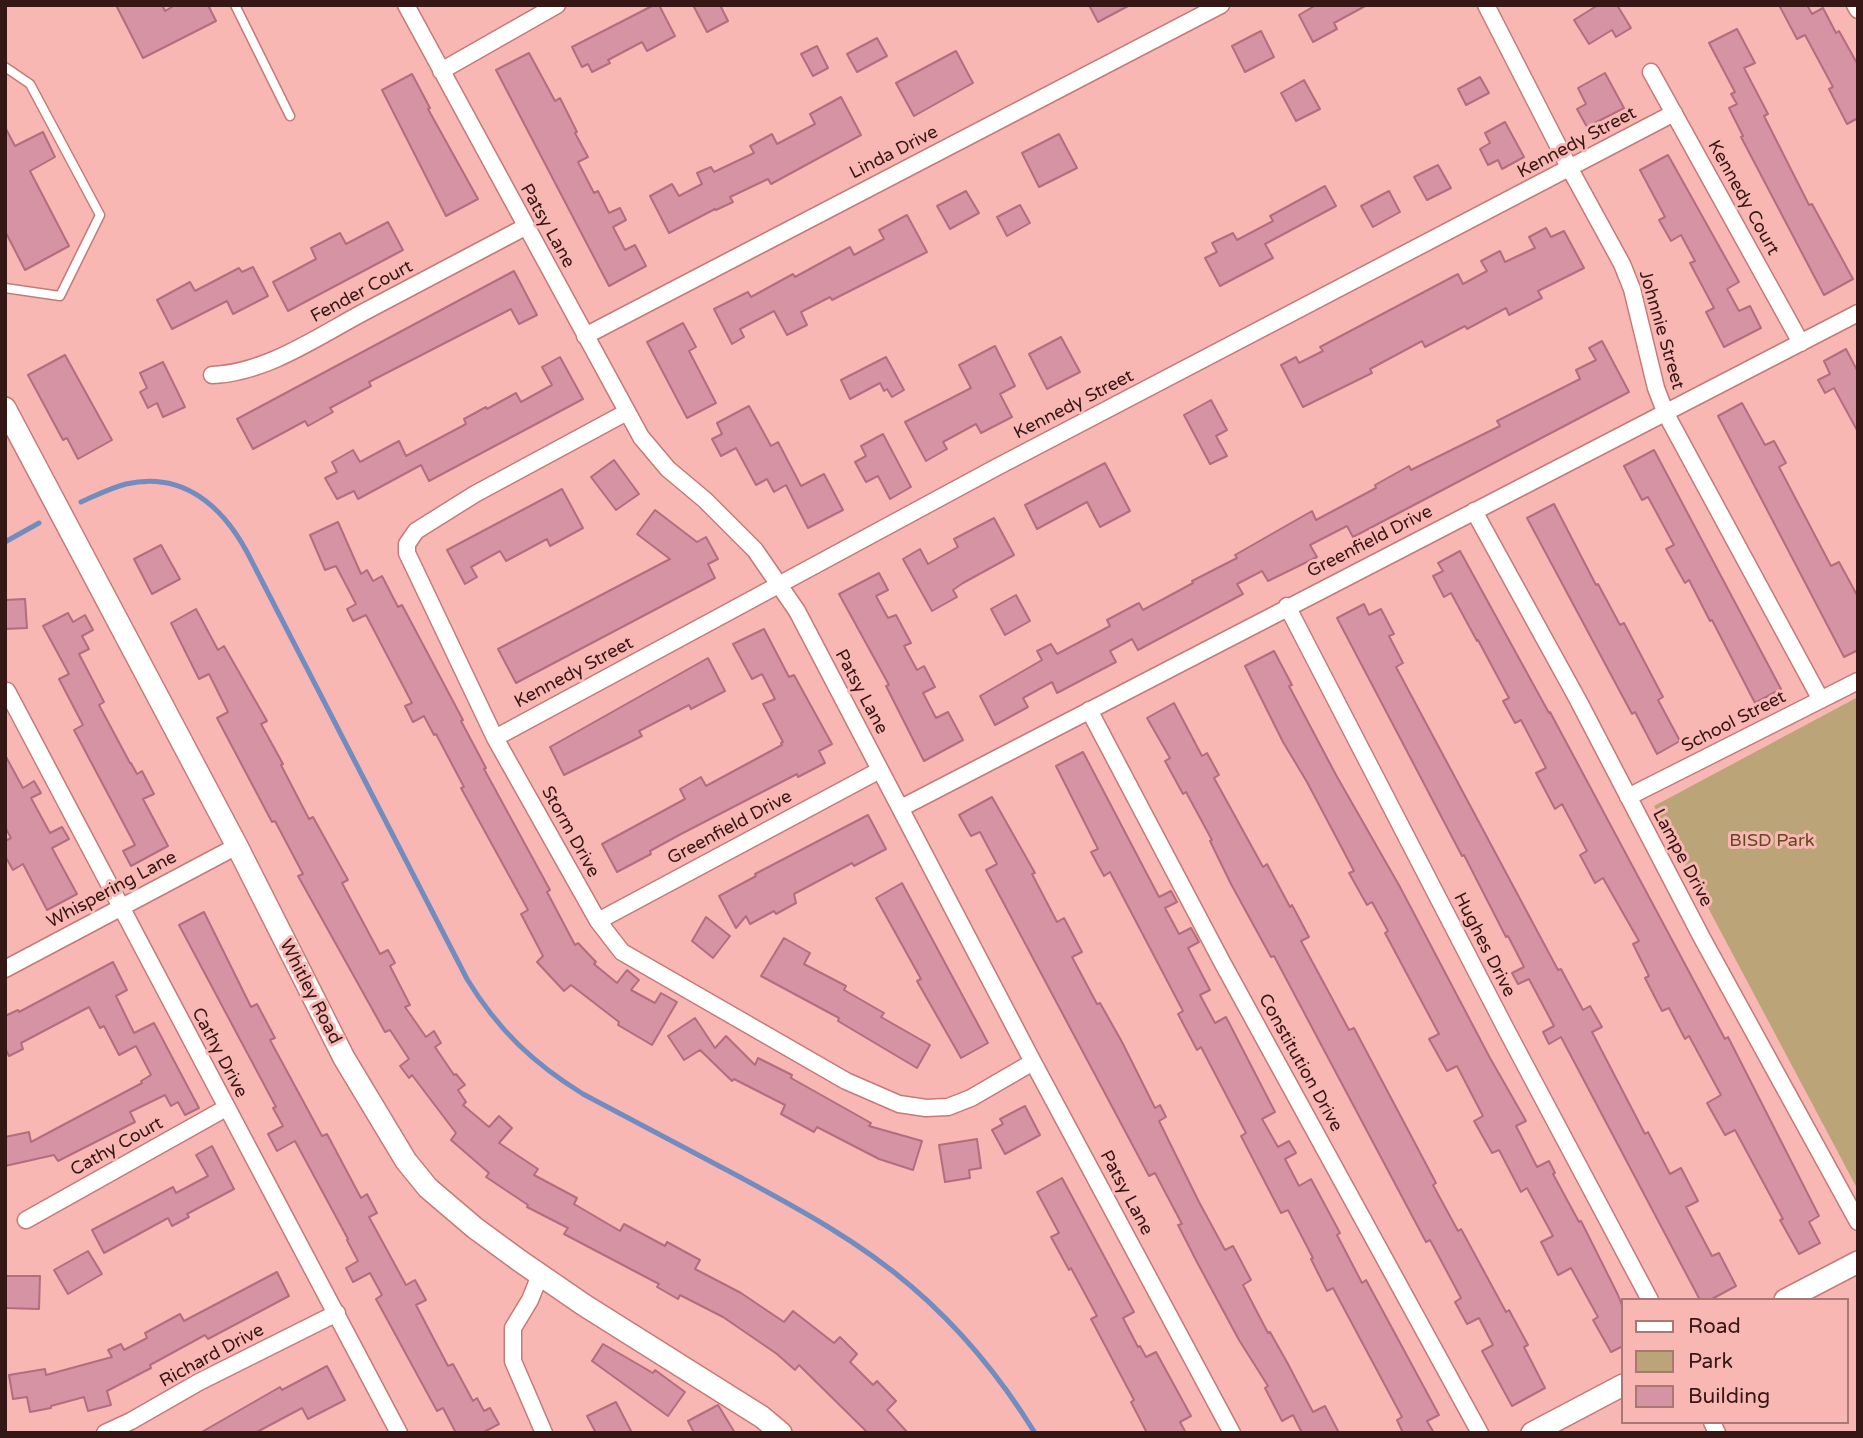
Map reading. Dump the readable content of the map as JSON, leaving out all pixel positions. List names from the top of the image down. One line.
{"streets":{"street":["Kennedy Street","Linda Drive","Kennedy Court","Patsy Lane","Fender Court","Johnnie Street","Greenfield Drive","School Street","Storm Drive","Lampe Drive","Whispering Lane","Hughes Drive","Whitley Road","Cathy Drive","Constitution Drive","Cathy Court","Richard Drive"]},"crossings":[["Kennedy Street","Kennedy Court"],["Kennedy Street","Patsy Lane"],["Kennedy Street","Johnnie Street"],["Kennedy Street","Storm Drive"],["Linda Drive","Patsy Lane"],["Kennedy Court","Greenfield Drive"],["Patsy Lane","Fender Court"],["Patsy Lane","Greenfield Drive"],["Patsy Lane","Storm Drive"],["Johnnie Street","Greenfield Drive"],["Johnnie Street","School Street"],["Greenfield Drive","Storm Drive"],["Greenfield Drive","Lampe Drive"],["Greenfield Drive","Hughes Drive"],["Greenfield Drive","Constitution Drive"],["School Street","Lampe Drive"],["Whispering Lane","Whitley Road"],["Whispering Lane","Cathy Drive"],["Cathy Drive","Cathy Court"],["Cathy Drive","Richard Drive"]],"parks":["BISD Park"],"legend":["Road","Park","Building"]}
